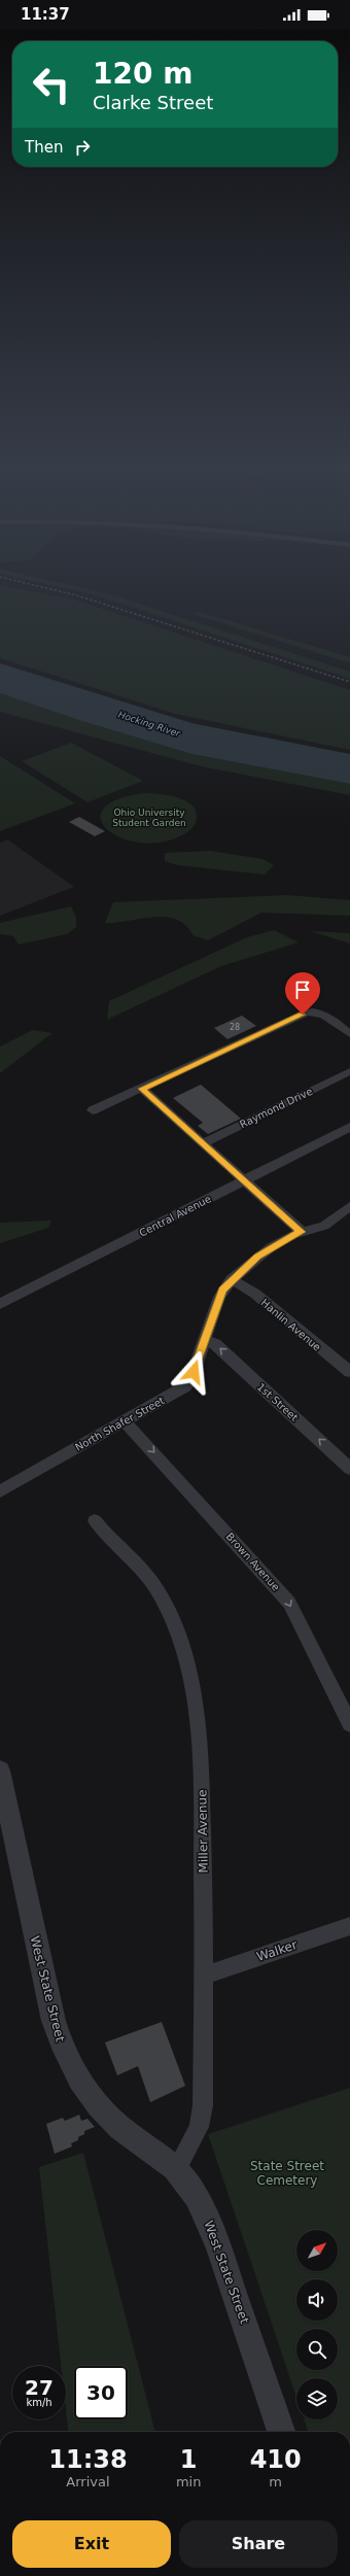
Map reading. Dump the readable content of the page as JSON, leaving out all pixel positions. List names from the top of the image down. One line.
{"streets":{"street":["Raymond Drive","Central Avenue","Hanlin Avenue","1st Street","North Shafer Street","Brown Avenue","Miller Avenue","Walker","West State Street"]},"crossings":[["Hanlin Avenue","North Shafer Street"],["1st Street","North Shafer Street"],["North Shafer Street","Brown Avenue"],["Miller Avenue","Walker"],["Miller Avenue","West State Street"]],"one_way":["1st Street","Brown Avenue"],"water":["Hocking River"],"parks":["Ohio University Student Garden","State Street Cemetery"],"house_numbers":["28"],"north":"top right","page":{"status":"11:37","turn":["120 m","Clarke Street"],"then":"Then","speed":"27 km/h","limit":"30","eta":["11:38","Arrival","1","min","410","m"],"buttons":["Exit","Share"]}}
